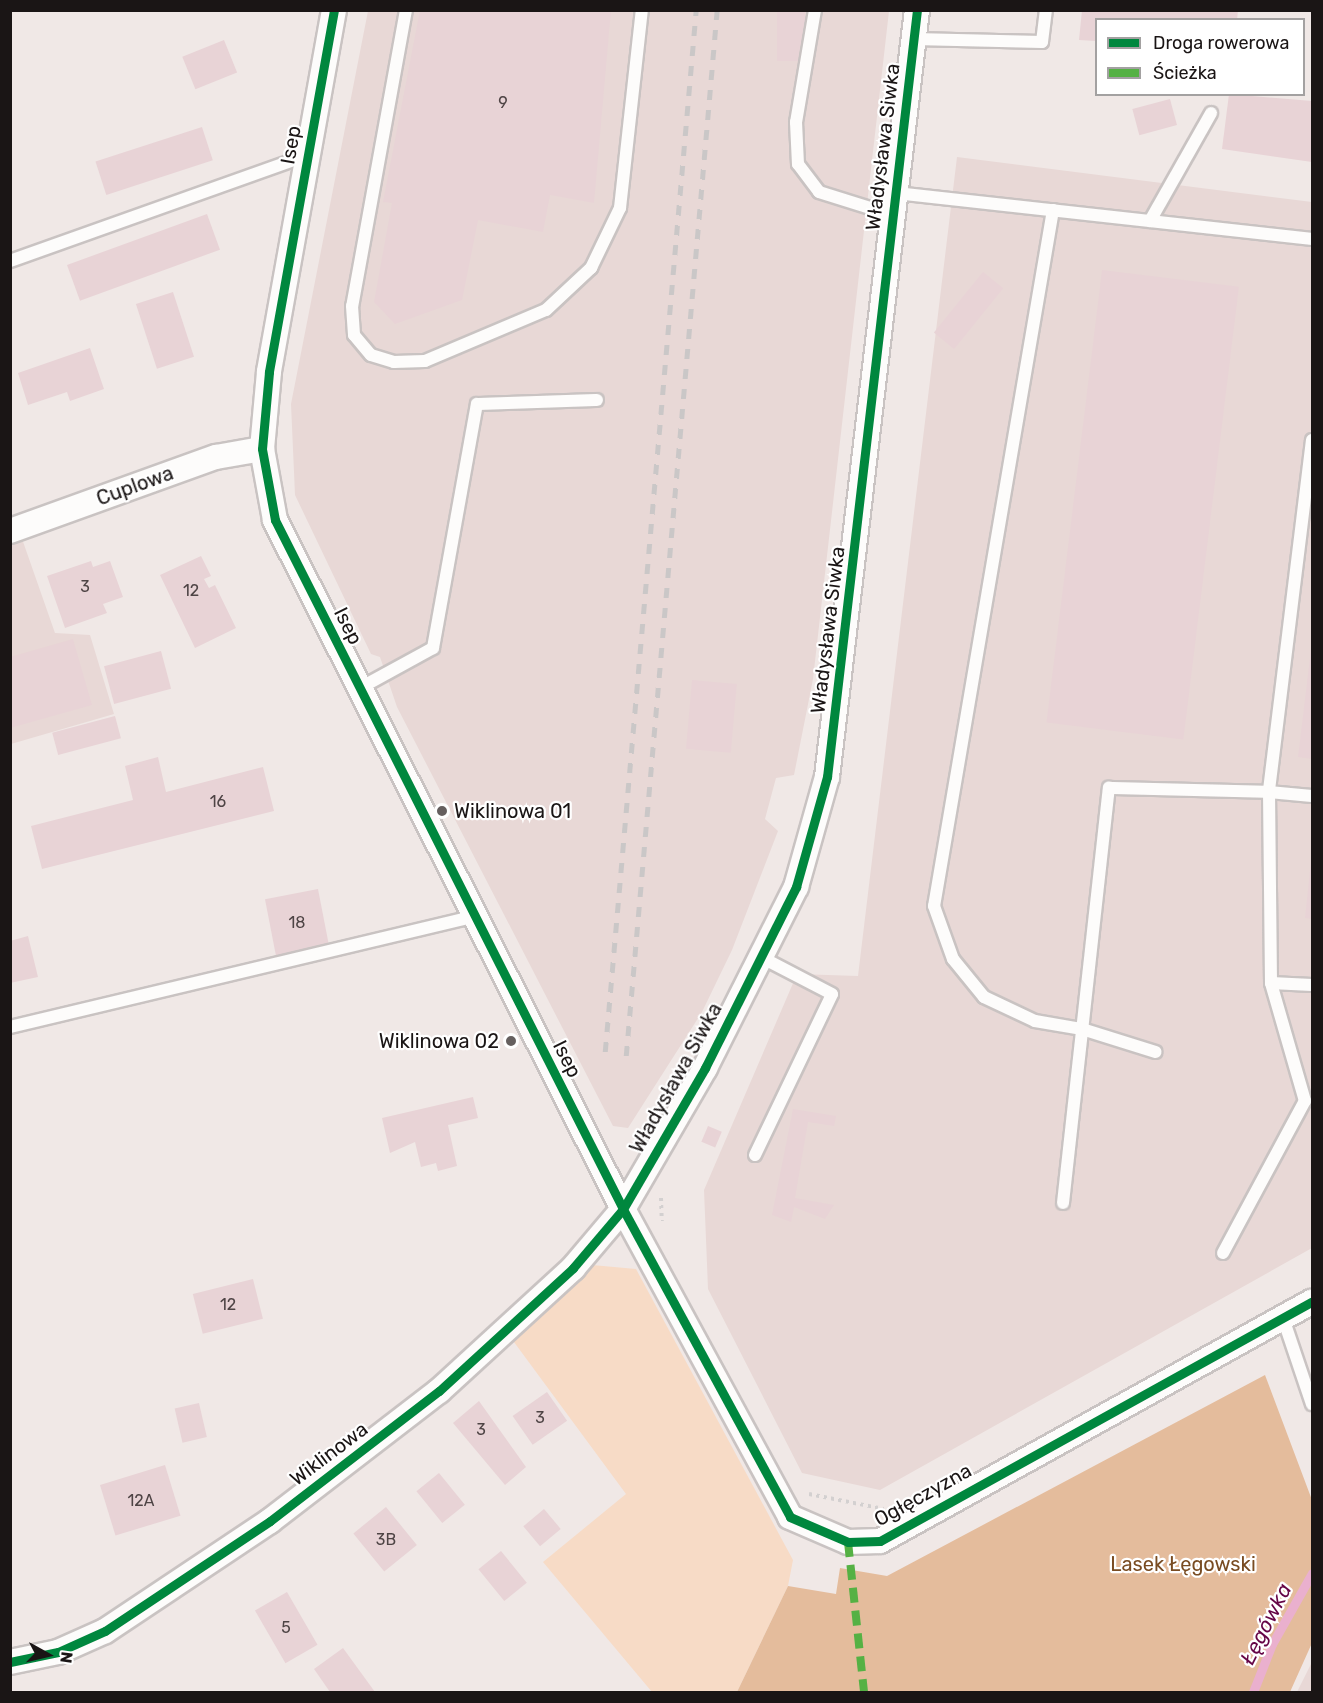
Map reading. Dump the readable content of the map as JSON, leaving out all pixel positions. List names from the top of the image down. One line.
{"streets":{"street":["Isep","Władysława Siwka","Cuplowa","Wiklinowa","Ogłęczyzna"]},"crossings":[["Isep","Władysława Siwka"],["Isep","Cuplowa"],["Isep","Wiklinowa"],["Isep","Ogłęczyzna"],["Władysława Siwka","Wiklinowa"],["Władysława Siwka","Ogłęczyzna"],["Wiklinowa","Ogłęczyzna"]],"water":["Łęgówka"],"parks":["Lasek Łęgowski"],"places":["Wiklinowa 01","Wiklinowa 02"],"house_numbers":["9","3","12","16","18","12","3","3","12A","3B","5"],"legend":["Droga rowerowa","Ścieżka"],"north":"right"}
